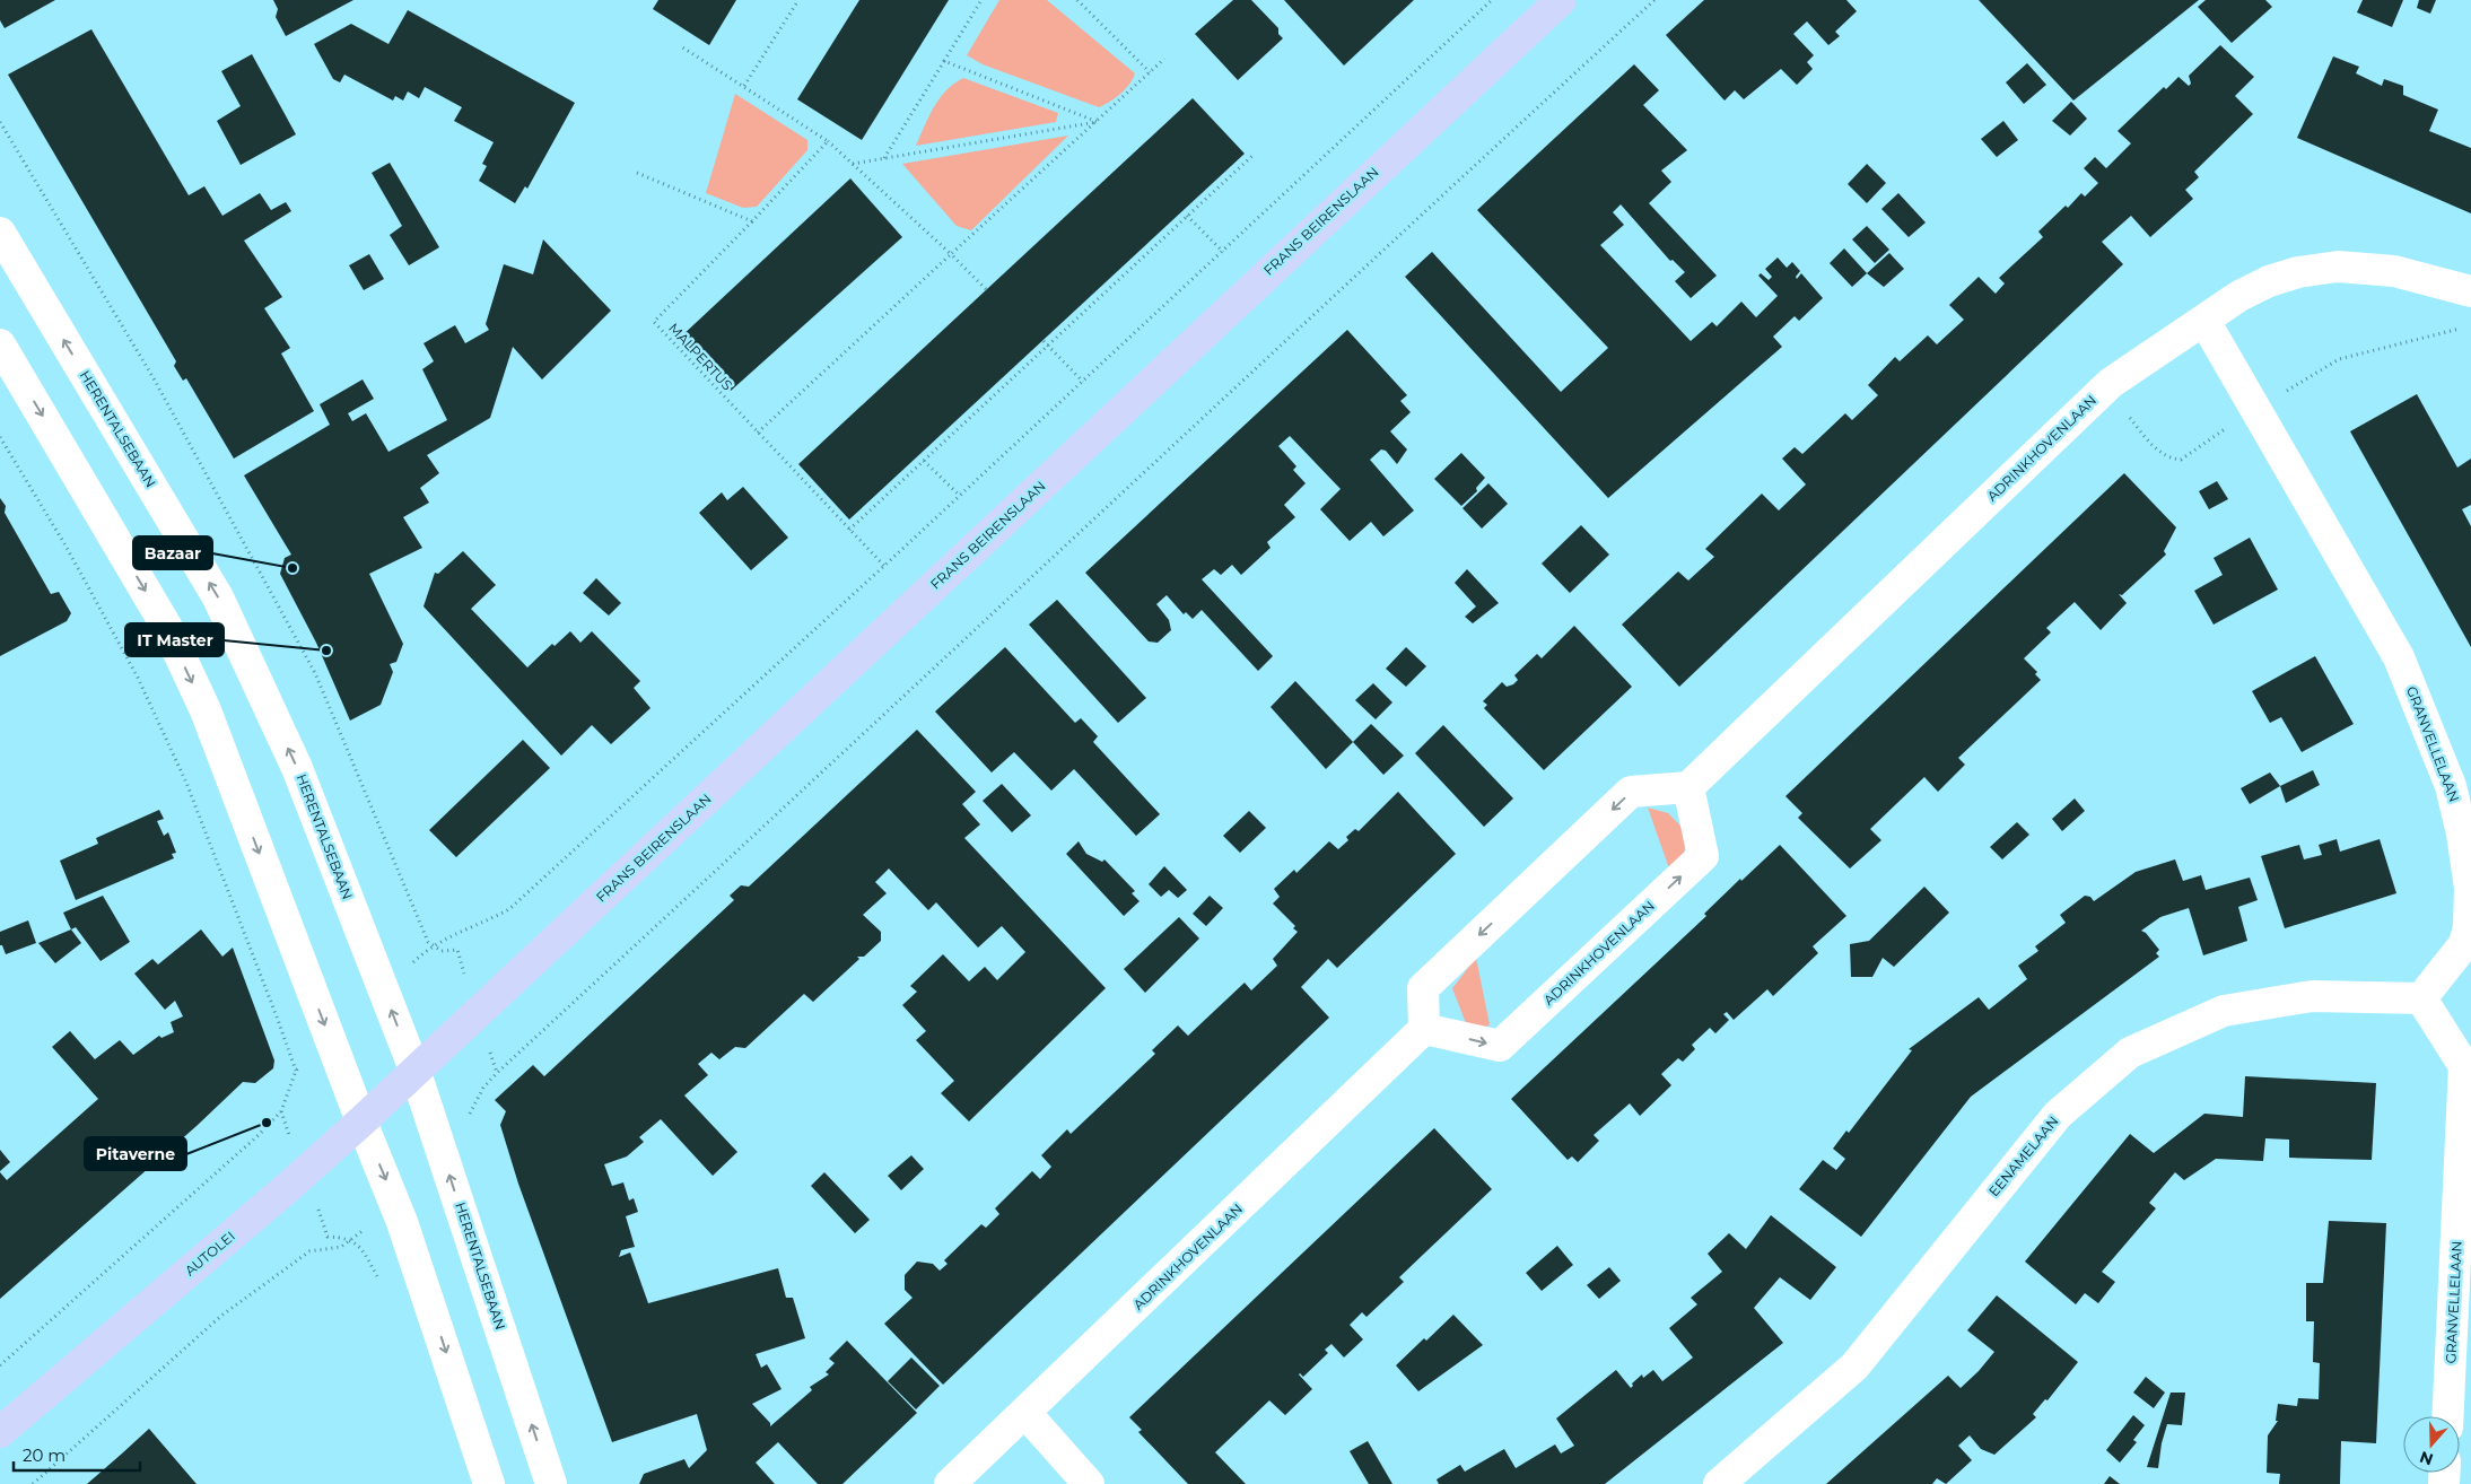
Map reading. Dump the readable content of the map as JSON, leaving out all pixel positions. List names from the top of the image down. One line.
{"streets":{"main road":["FRANS BEIRENSLAAN","AUTOLEI"],"street":["HERENTALSEBAAN","ADRINKHOVENLAAN","GRANVELLELAAN","EENAMELAAN"],"path":["MALPERTUS"]},"crossings":[["FRANS BEIRENSLAAN","HERENTALSEBAAN"],["FRANS BEIRENSLAAN","AUTOLEI"],["HERENTALSEBAAN","AUTOLEI"],["ADRINKHOVENLAAN","GRANVELLELAAN"],["GRANVELLELAAN","EENAMELAAN"]],"places":["Bazaar","IT Master","Pitaverne"],"scale_bar":"20 m","north":"bottom"}
